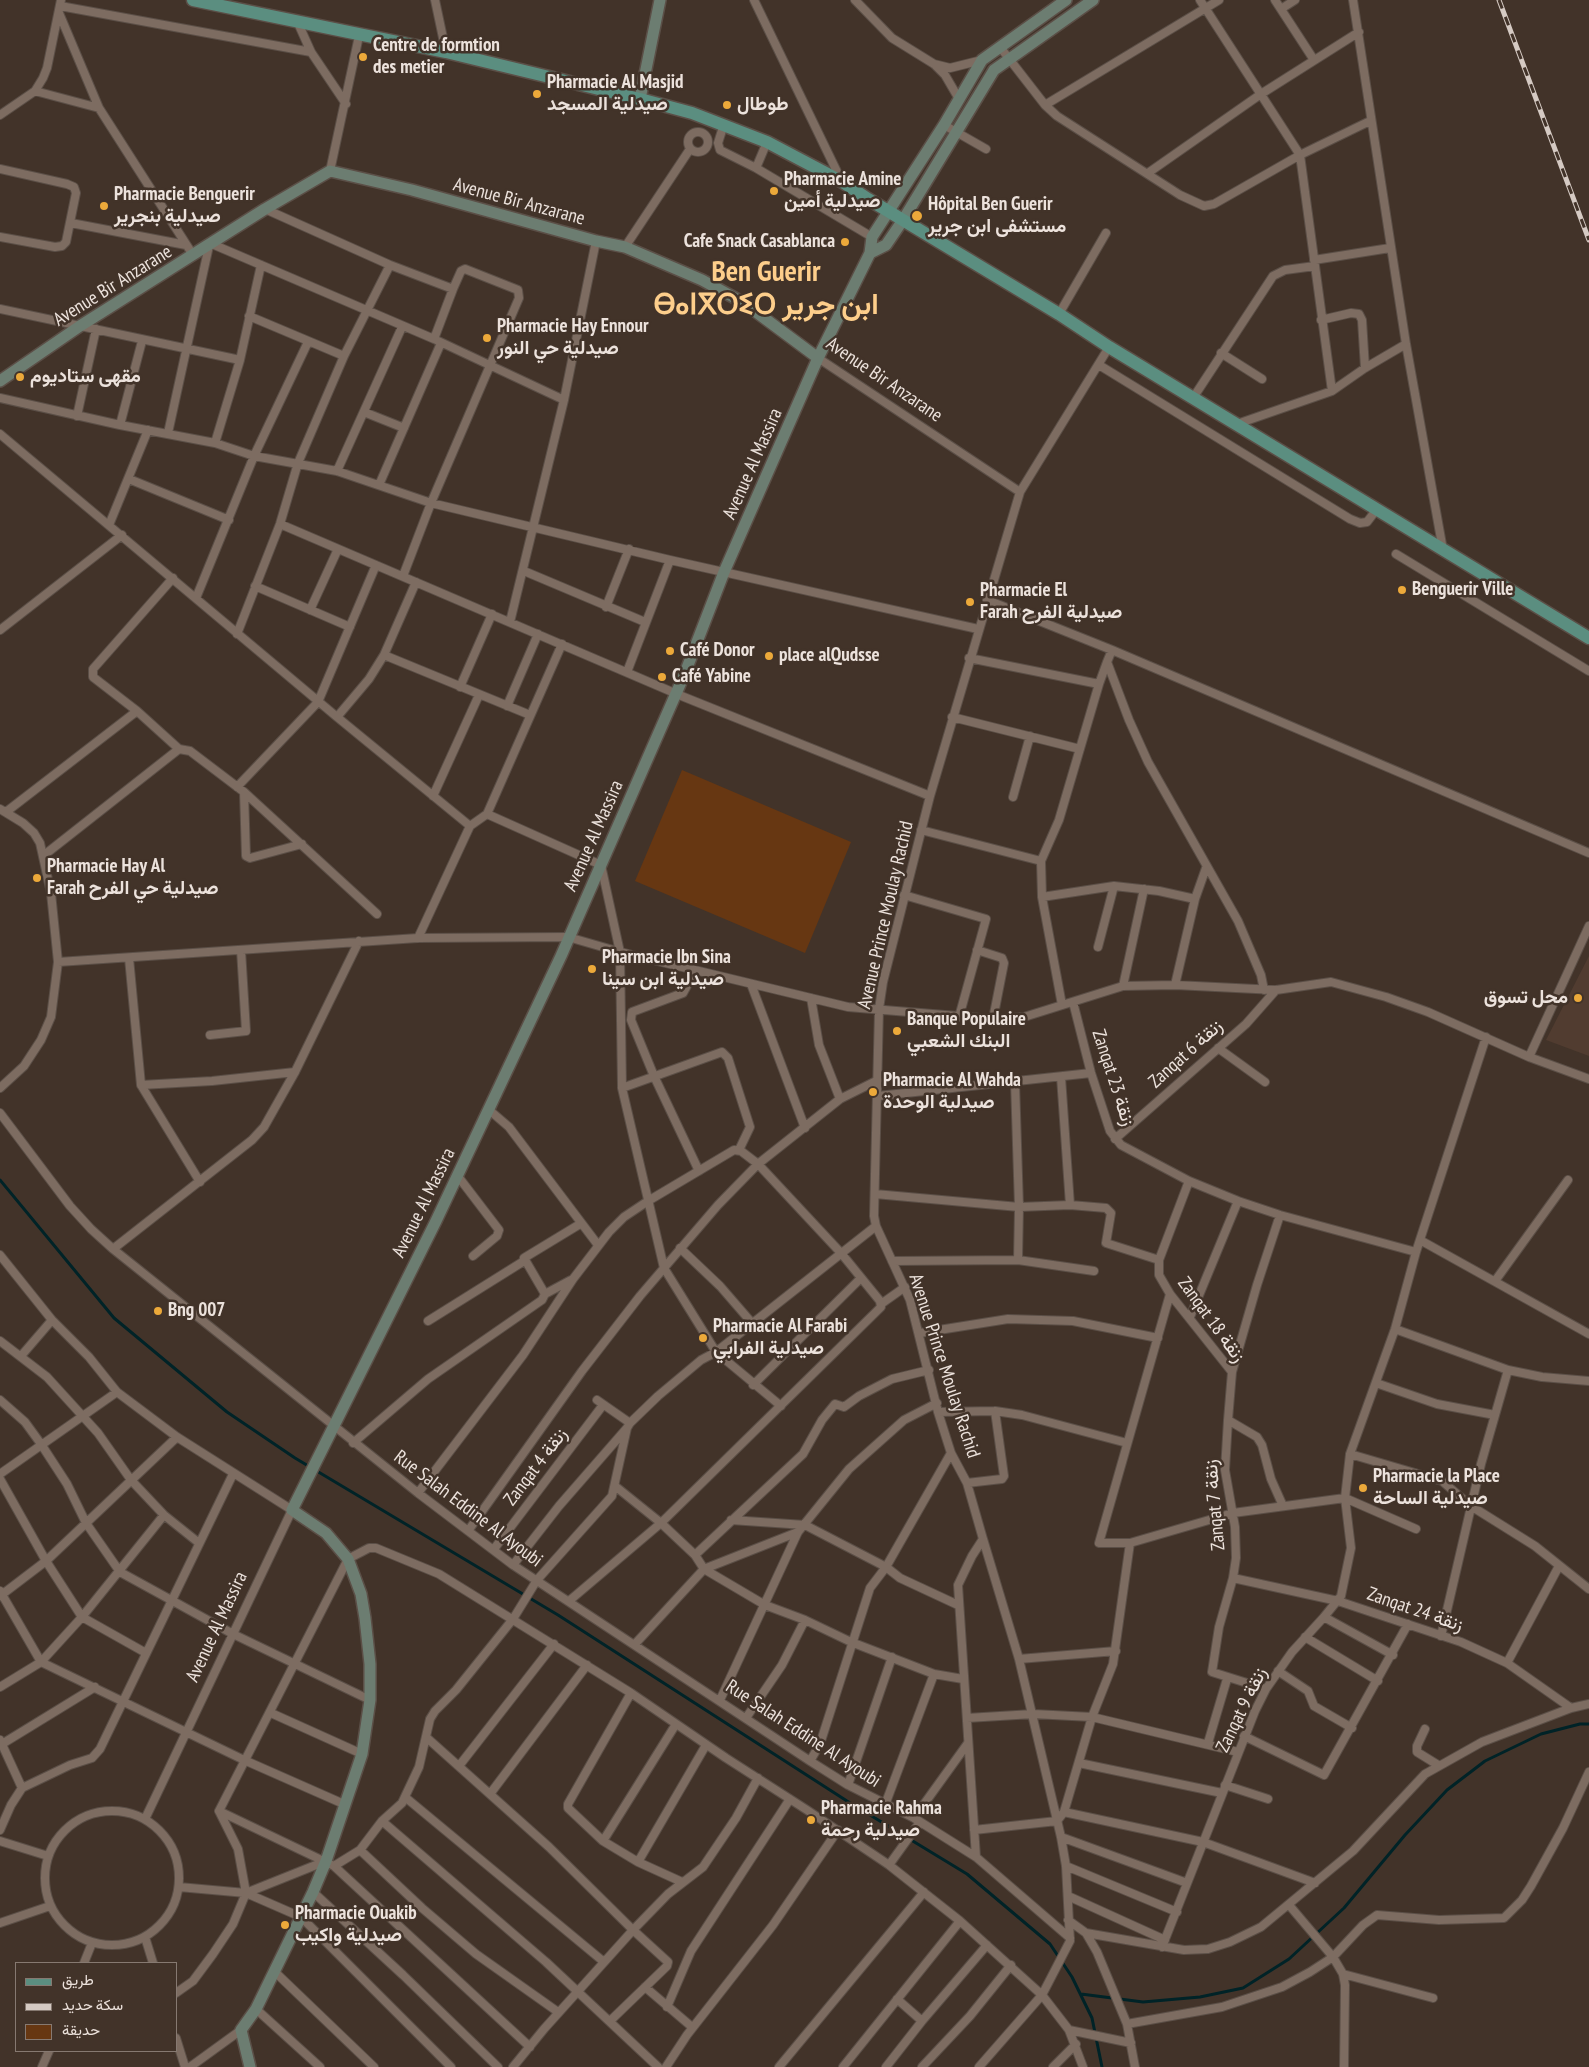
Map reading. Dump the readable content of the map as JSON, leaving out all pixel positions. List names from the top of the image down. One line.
{"streets":{"street":["Avenue Bir Anzarane","Avenue Al Massira","Avenue Prince Moulay Rachid","Zanqat 6 زنقة","Zanqat 23 زنقة","Zanqat 18 زنقة","Zanqat 4 زنقة","Zanqat 7 زنقة","Rue Salah Eddine Al Ayoubi","Zanqat 24 زنقة","Zanqat 9 زنقة"]},"crossings":[["Avenue Bir Anzarane","Avenue Al Massira"],["Avenue Bir Anzarane","Avenue Prince Moulay Rachid"],["Avenue Al Massira","Rue Salah Eddine Al Ayoubi"],["Avenue Prince Moulay Rachid","Rue Salah Eddine Al Ayoubi"],["Zanqat 6 زنقة","Zanqat 23 زنقة"],["Zanqat 23 زنقة","Zanqat 9 زنقة"],["Zanqat 18 زنقة","Zanqat 7 زنقة"],["Zanqat 4 زنقة","Rue Salah Eddine Al Ayoubi"],["Zanqat 7 زنقة","Zanqat 24 زنقة"],["Zanqat 24 زنقة","Zanqat 9 زنقة"]],"districts":["Ben Guerir ⴱⴰⵏⴳⵔⵉⵔ ابن جرير"],"places":["Centre de formtion des metier","Pharmacie Al Masjid صيدلية المسجد","طوطال","Pharmacie Amine صيدلية أمين","Pharmacie Benguerir صيدلية بنجرير","Hôpital Ben Guerir مستشفى ابن جرير","Cafe Snack Casablanca","Pharmacie Hay Ennour صيدلية حي النور","مقهى ستاديوم","Benguerir Ville","Pharmacie El Farah صيدلية الفرح","Café Donor","place alQudsse","Café Yabine","Pharmacie Hay Al Farah صيدلية حي الفرح","Pharmacie Ibn Sina صيدلية ابن سينا","محل تسوق","Banque Populaire البنك الشعبي","Pharmacie Al Wahda صيدلية الوحدة","Bng 007","Pharmacie Al Farabi صيدلية الفرابي","Pharmacie la Place صيدلية الساحة","Pharmacie Rahma صيدلية رحمة","Pharmacie Ouakib صيدلية واكيب"],"legend":["طريق","سكة حديد","حديقة"]}
